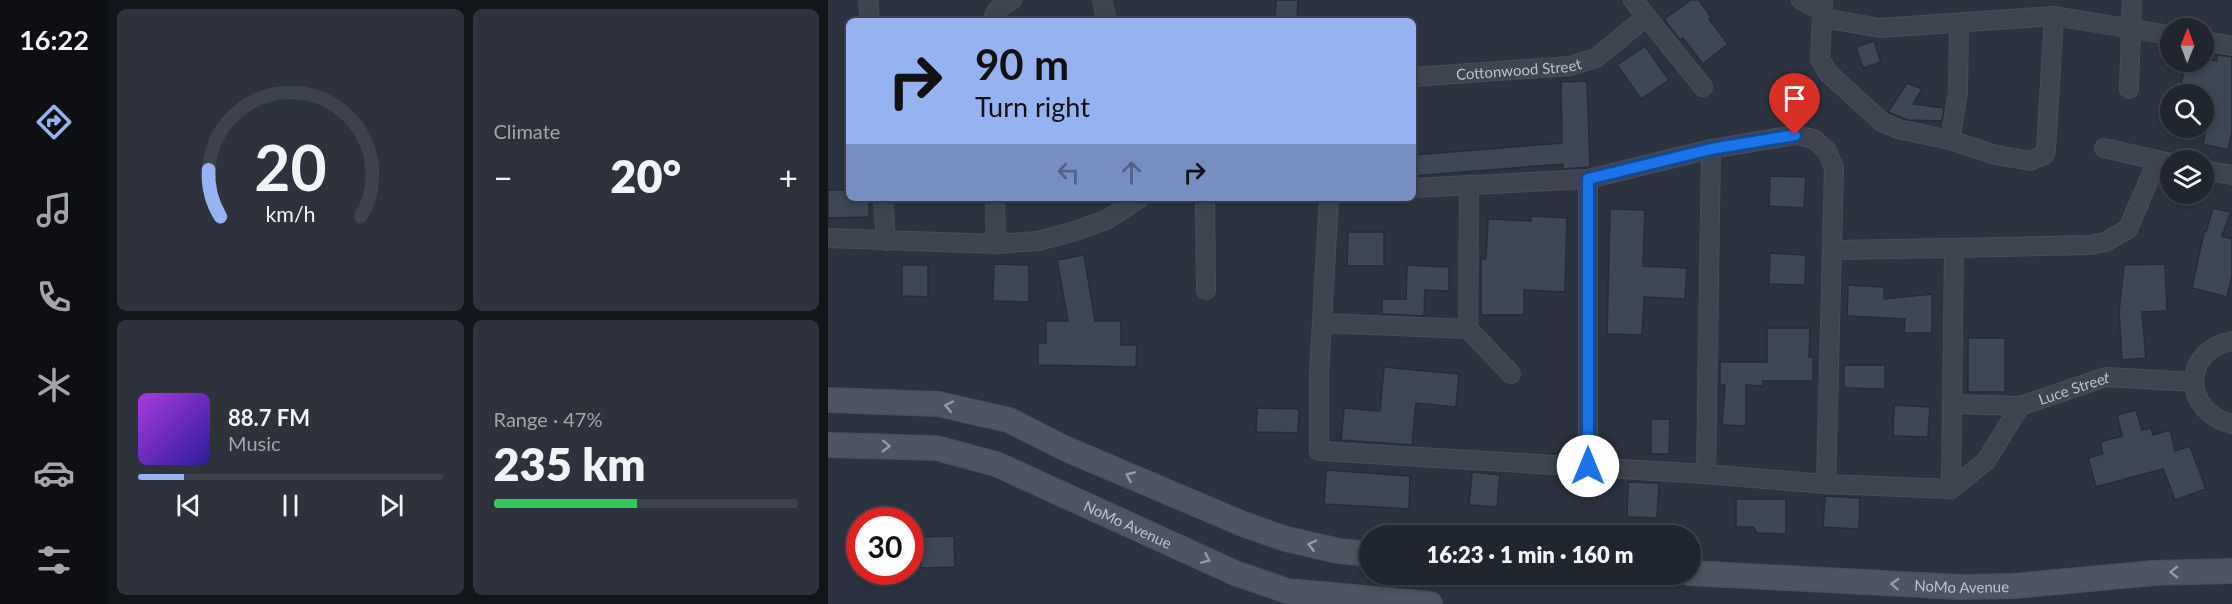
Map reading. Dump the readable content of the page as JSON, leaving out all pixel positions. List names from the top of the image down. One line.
{"streets":{"main road":["NoMo Avenue"],"street":["Cottonwood Street","Luce Street"]},"north":"top","page":{"tabs":"16:22","tile":["Climate",["Range · 47%","235 km"]],"turn":["90 m","Turn right"],"heat":["−","20°","+"],"song":["88.7 FM","Music"],"limit":"30","trip":"16:23 · 1 min · 160 m","gauge":["20","km/h"]}}
